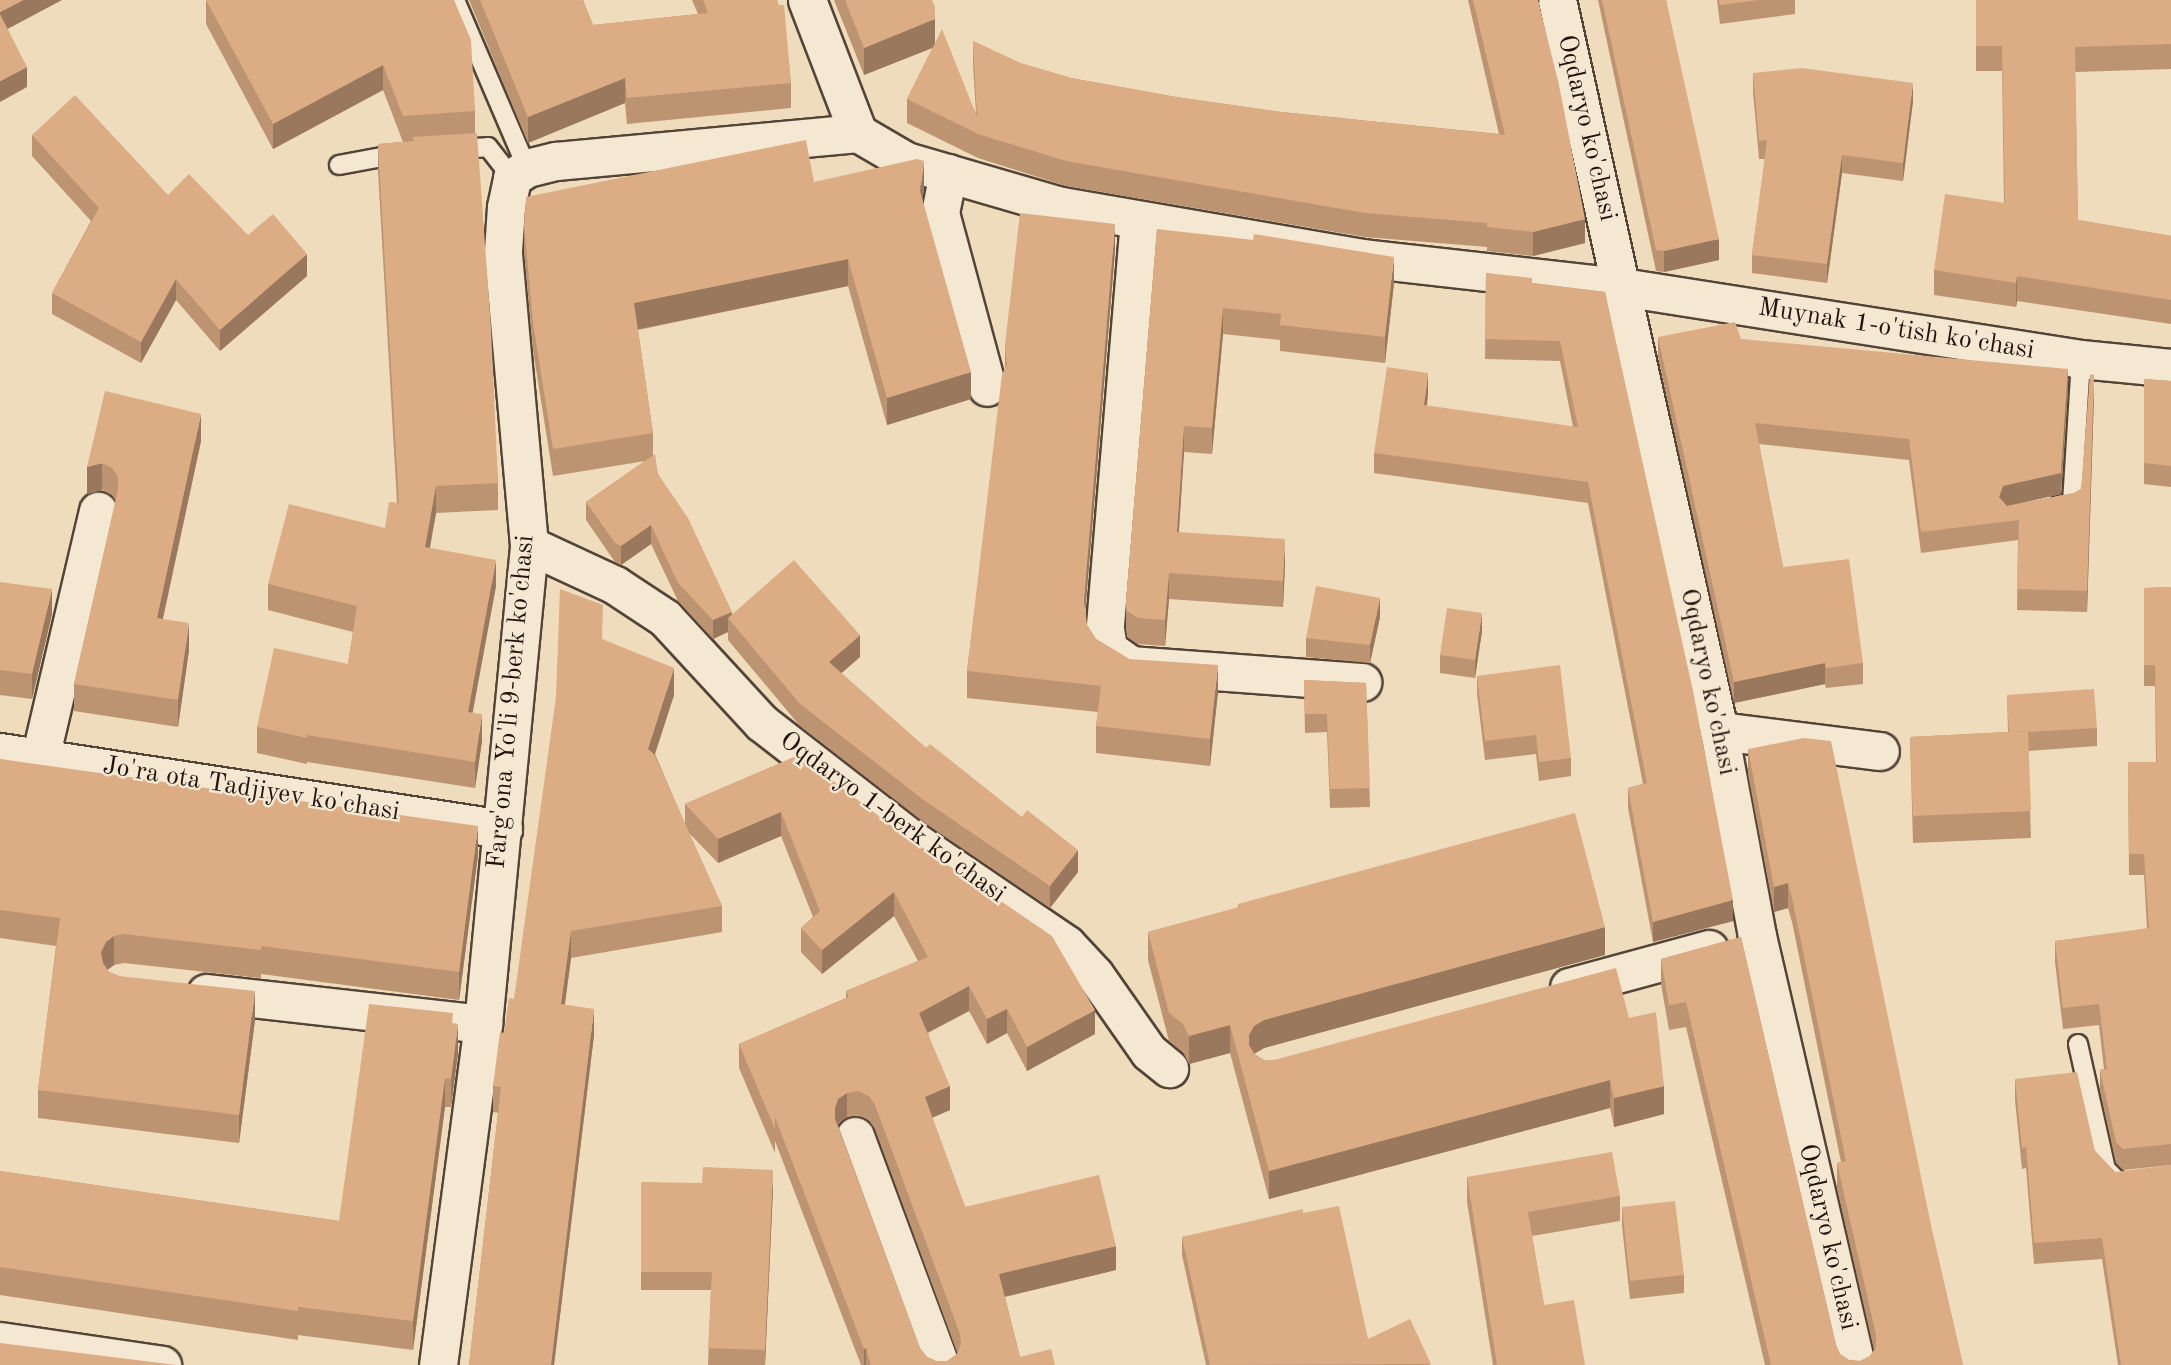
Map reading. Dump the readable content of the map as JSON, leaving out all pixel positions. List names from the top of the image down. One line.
{"streets":{"street":["Oqdaryo ko'chasi","Muynak 1-o'tish ko'chasi","Farg'ona Yo'li 9-berk ko'chasi","Jo'ra ota Tadjiyev ko'chasi","Oqdaryo 1-berk ko'chasi"]},"crossings":[["Oqdaryo ko'chasi","Muynak 1-o'tish ko'chasi"],["Farg'ona Yo'li 9-berk ko'chasi","Jo'ra ota Tadjiyev ko'chasi"],["Farg'ona Yo'li 9-berk ko'chasi","Oqdaryo 1-berk ko'chasi"]]}
